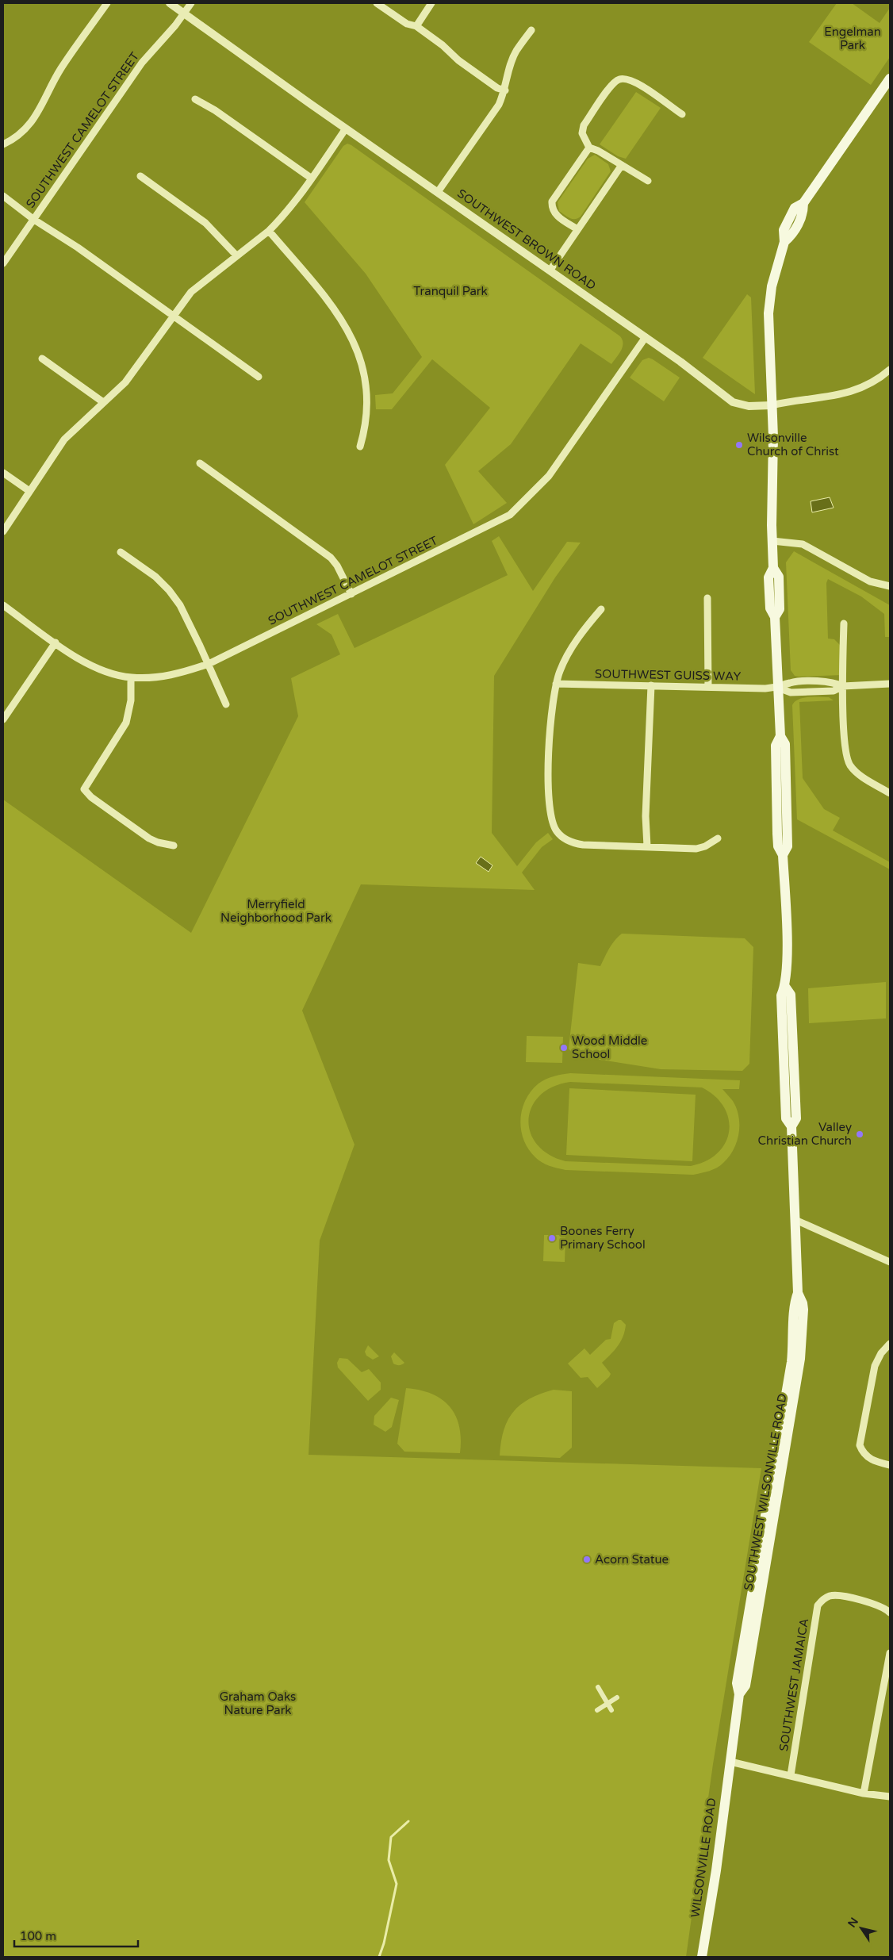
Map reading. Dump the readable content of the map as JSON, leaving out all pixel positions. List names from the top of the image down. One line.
{"streets":{"main road":["SOUTHWEST WILSONVILLE ROAD","WILSONVILLE ROAD"],"street":["SOUTHWEST CAMELOT STREET","SOUTHWEST BROWN ROAD","SOUTHWEST GUISS WAY","SOUTHWEST JAMAICA"]},"crossings":[["SOUTHWEST CAMELOT STREET","SOUTHWEST BROWN ROAD"],["SOUTHWEST BROWN ROAD","SOUTHWEST WILSONVILLE ROAD"],["SOUTHWEST GUISS WAY","SOUTHWEST WILSONVILLE ROAD"],["SOUTHWEST WILSONVILLE ROAD","WILSONVILLE ROAD"]],"parks":["Engelman Park","Tranquil Park","Merryfield Neighborhood Park","Graham Oaks Nature Park"],"places":["Wilsonville Church of Christ","Wood Middle School","Valley Christian Church","Boones Ferry Primary School","Acorn Statue"],"scale_bar":"100 m","north":"top left"}
